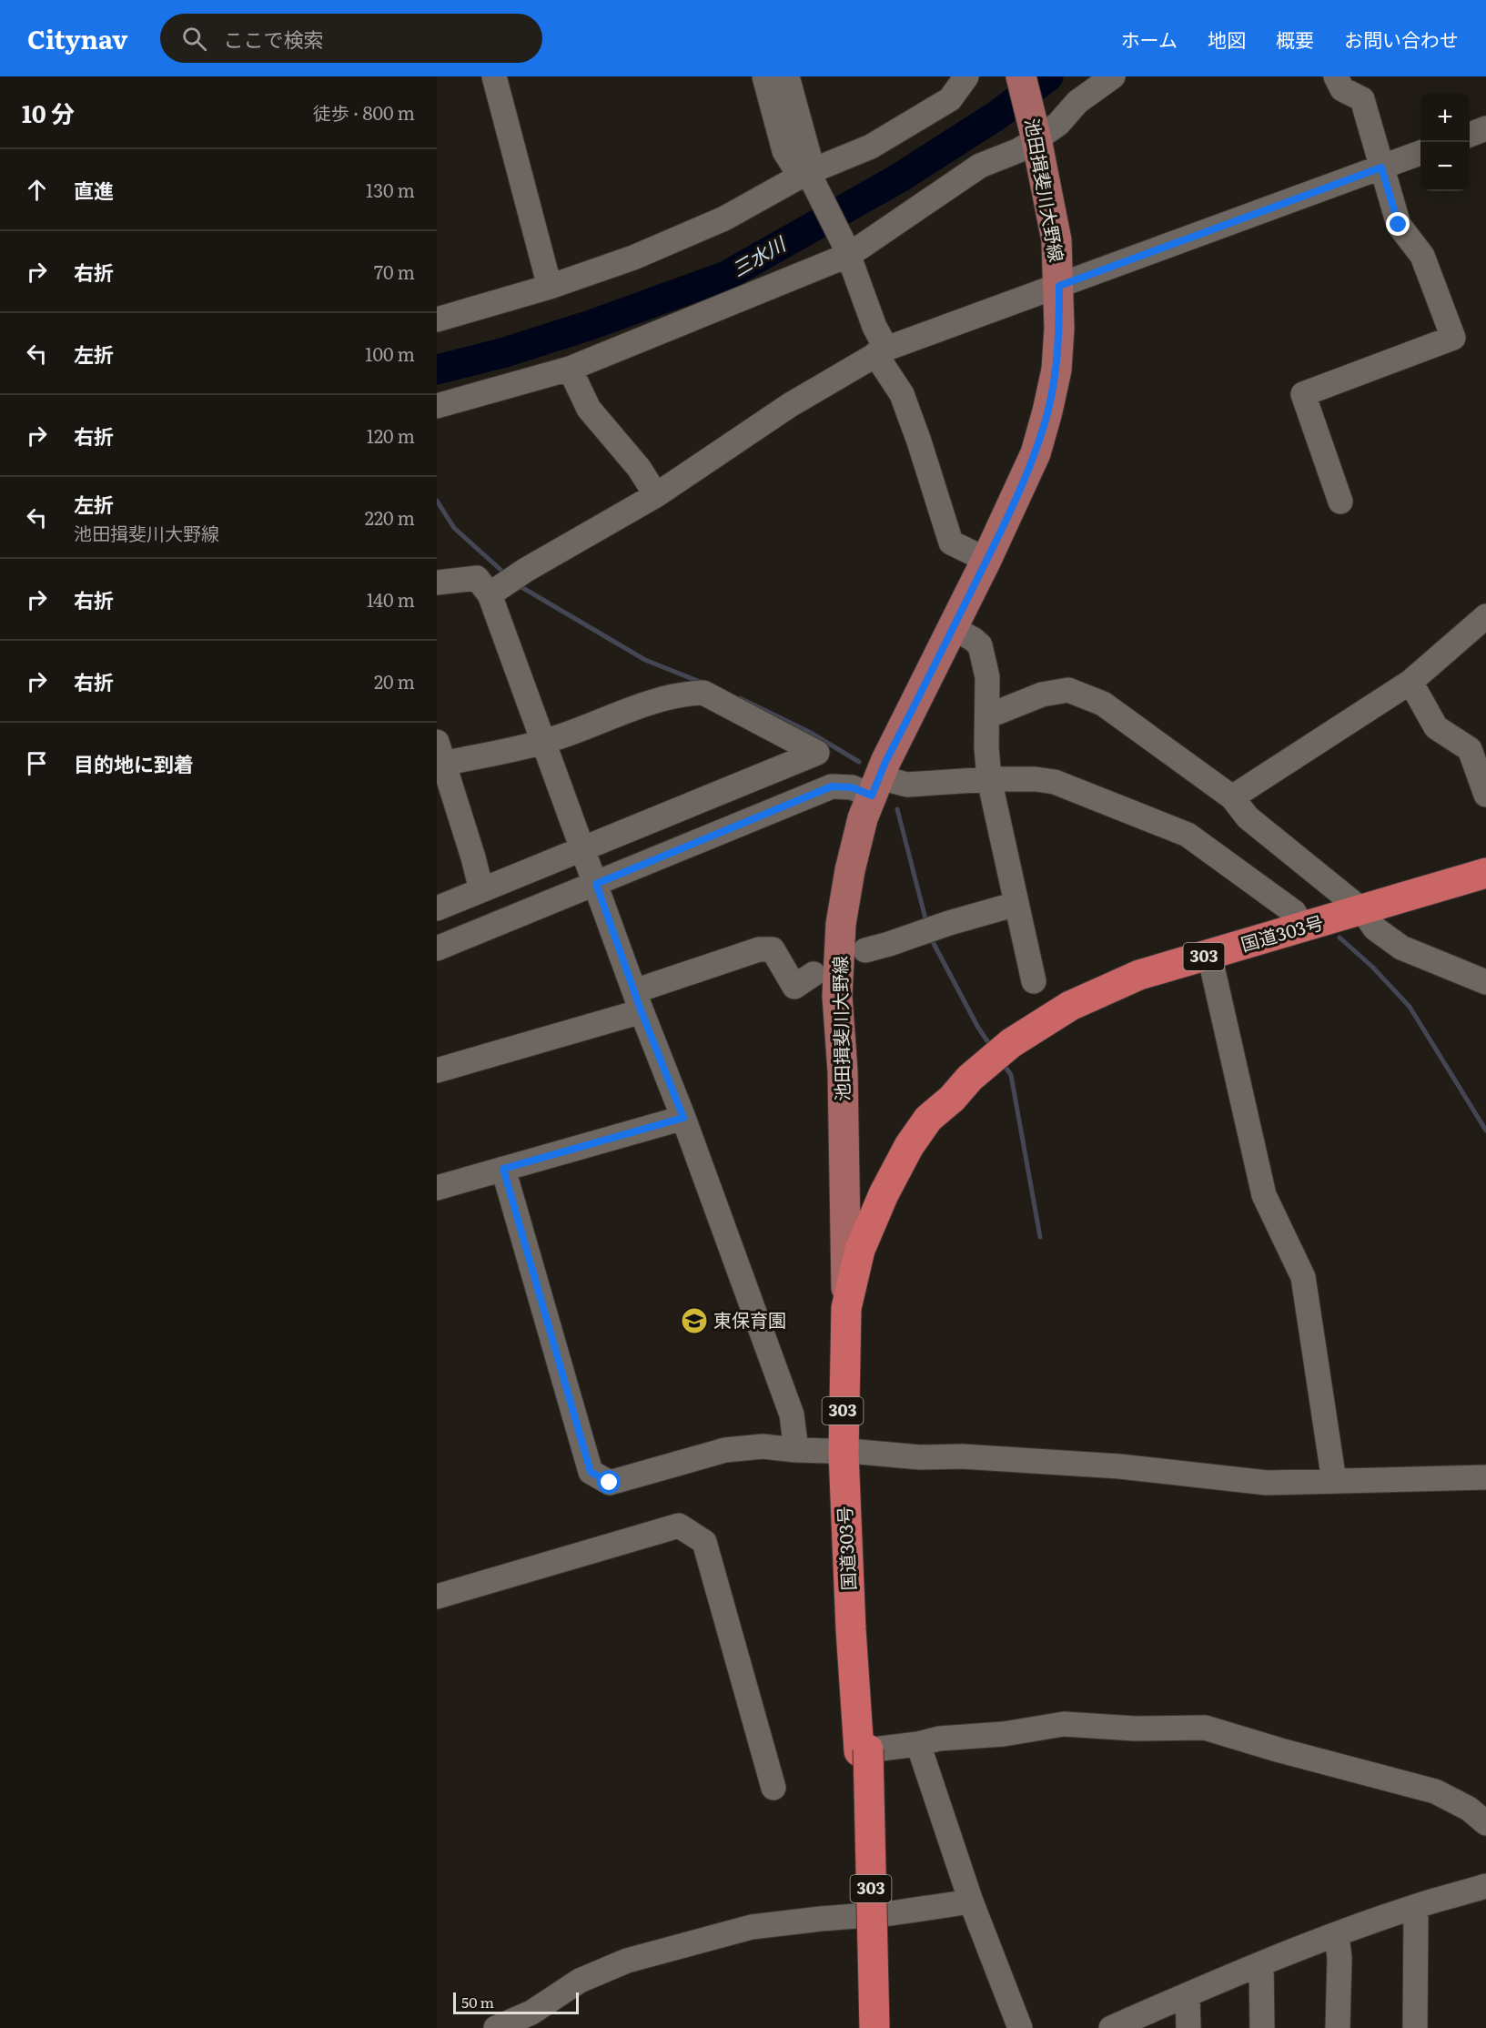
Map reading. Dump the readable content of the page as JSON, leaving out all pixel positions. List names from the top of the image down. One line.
{"streets":{"highway":["国道303号","303"],"main road":["池田揖斐川大野線"]},"crossings":[["池田揖斐川大野線","国道303号"]],"water":["三水川"],"places":{"school or university":["東保育園"]},"scale_bar":"50 m","page":{"header":"Citynav","search":"ここで検索","nav":["ホーム","地図","概要","お問い合わせ"],"heading":["10 分","徒歩 · 800 m"],"map_buttons":["+","−"],"list":[["直進","130 m"],["右折","70 m"],["左折","100 m"],["右折","120 m"],["左折","池田揖斐川大野線","220 m"],["右折","140 m"],["右折","20 m"],"目的地に到着"],"scale":"50 m"}}
